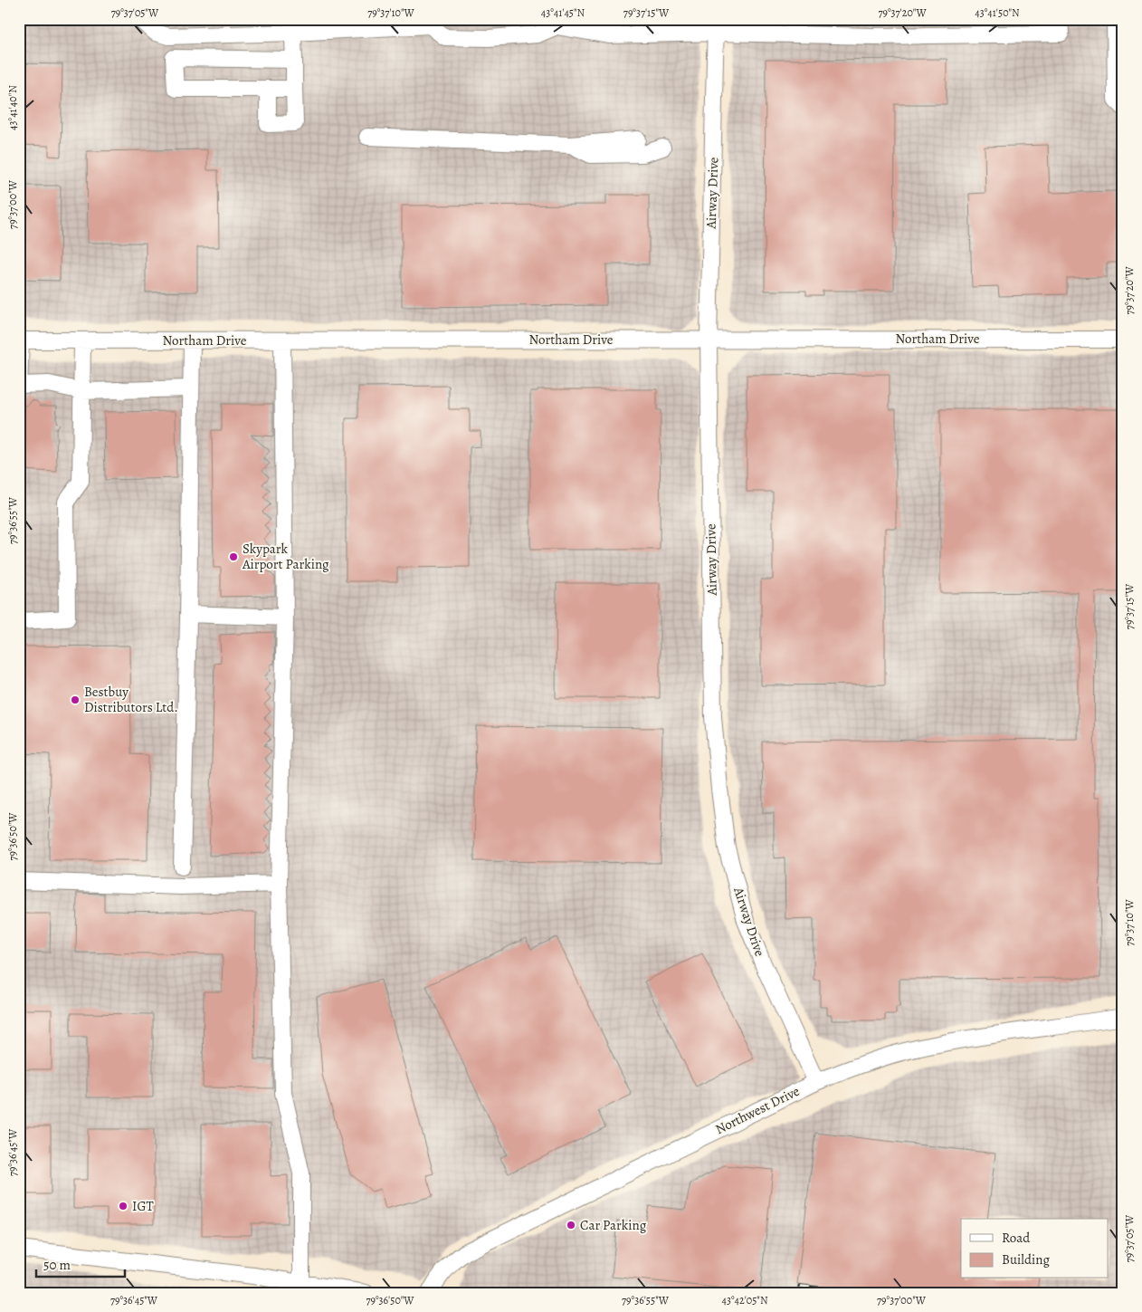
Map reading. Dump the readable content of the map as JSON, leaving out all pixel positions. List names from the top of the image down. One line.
{"streets":{"street":["Airway Drive","Northam Drive","Northwest Drive"]},"crossings":[["Airway Drive","Northam Drive"],["Airway Drive","Northwest Drive"]],"places":["Skypark Airport Parking","Bestbuy Distributors Ltd.","IGT","Car Parking"],"legend":["Road","Building"],"scale_bar":"50 m","coordinates":["79°37'05\"W","79°37'10\"W","43°41'45\"N","79°37'15\"W","79°37'20\"W","43°41'50\"N","43°41'40\"N","79°37'00\"W","79°36'55\"W","79°36'50\"W","79°36'45\"W","43°42'05\"N"]}
